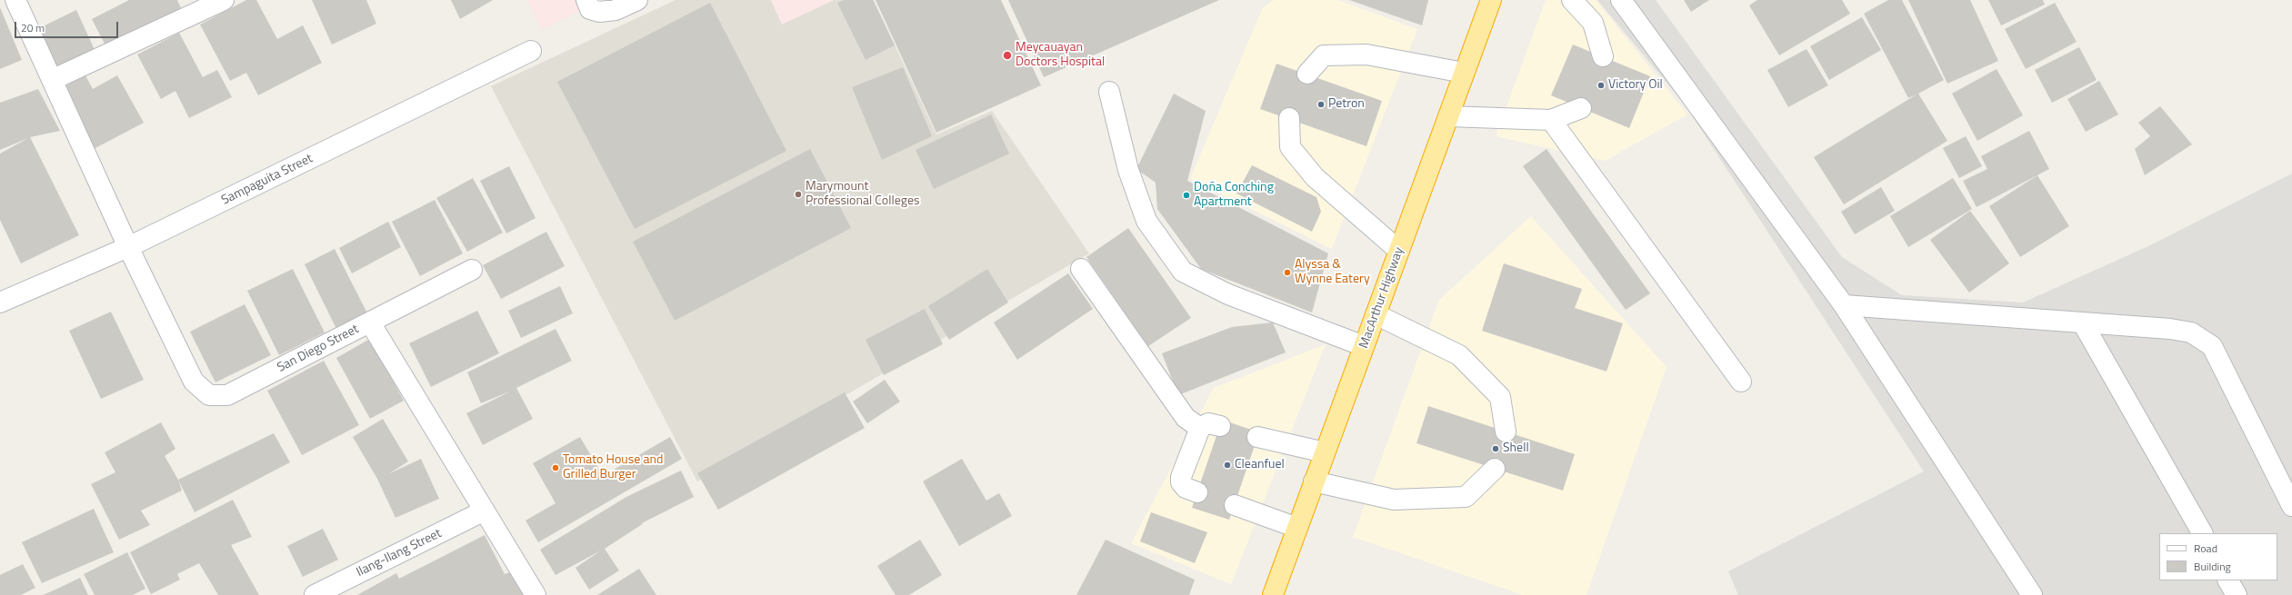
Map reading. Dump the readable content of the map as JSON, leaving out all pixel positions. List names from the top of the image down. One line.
{"streets":{"highway":["MacArthur Highway"],"street":["Sampaguita Street","San Diego Street","Ilang-Ilang Street"]},"crossings":[["Sampaguita Street","San Diego Street"],["San Diego Street","Ilang-Ilang Street"]],"places":["Meycauayan Doctors Hospital","Victory Oil","Petron","Marymount Professional Colleges","Doña Conching Apartment","Alyssa & Wynne Eatery","Shell","Cleanfuel","Tomato House and Grilled Burger"],"legend":["Road","Building"],"scale_bar":"20 m"}
